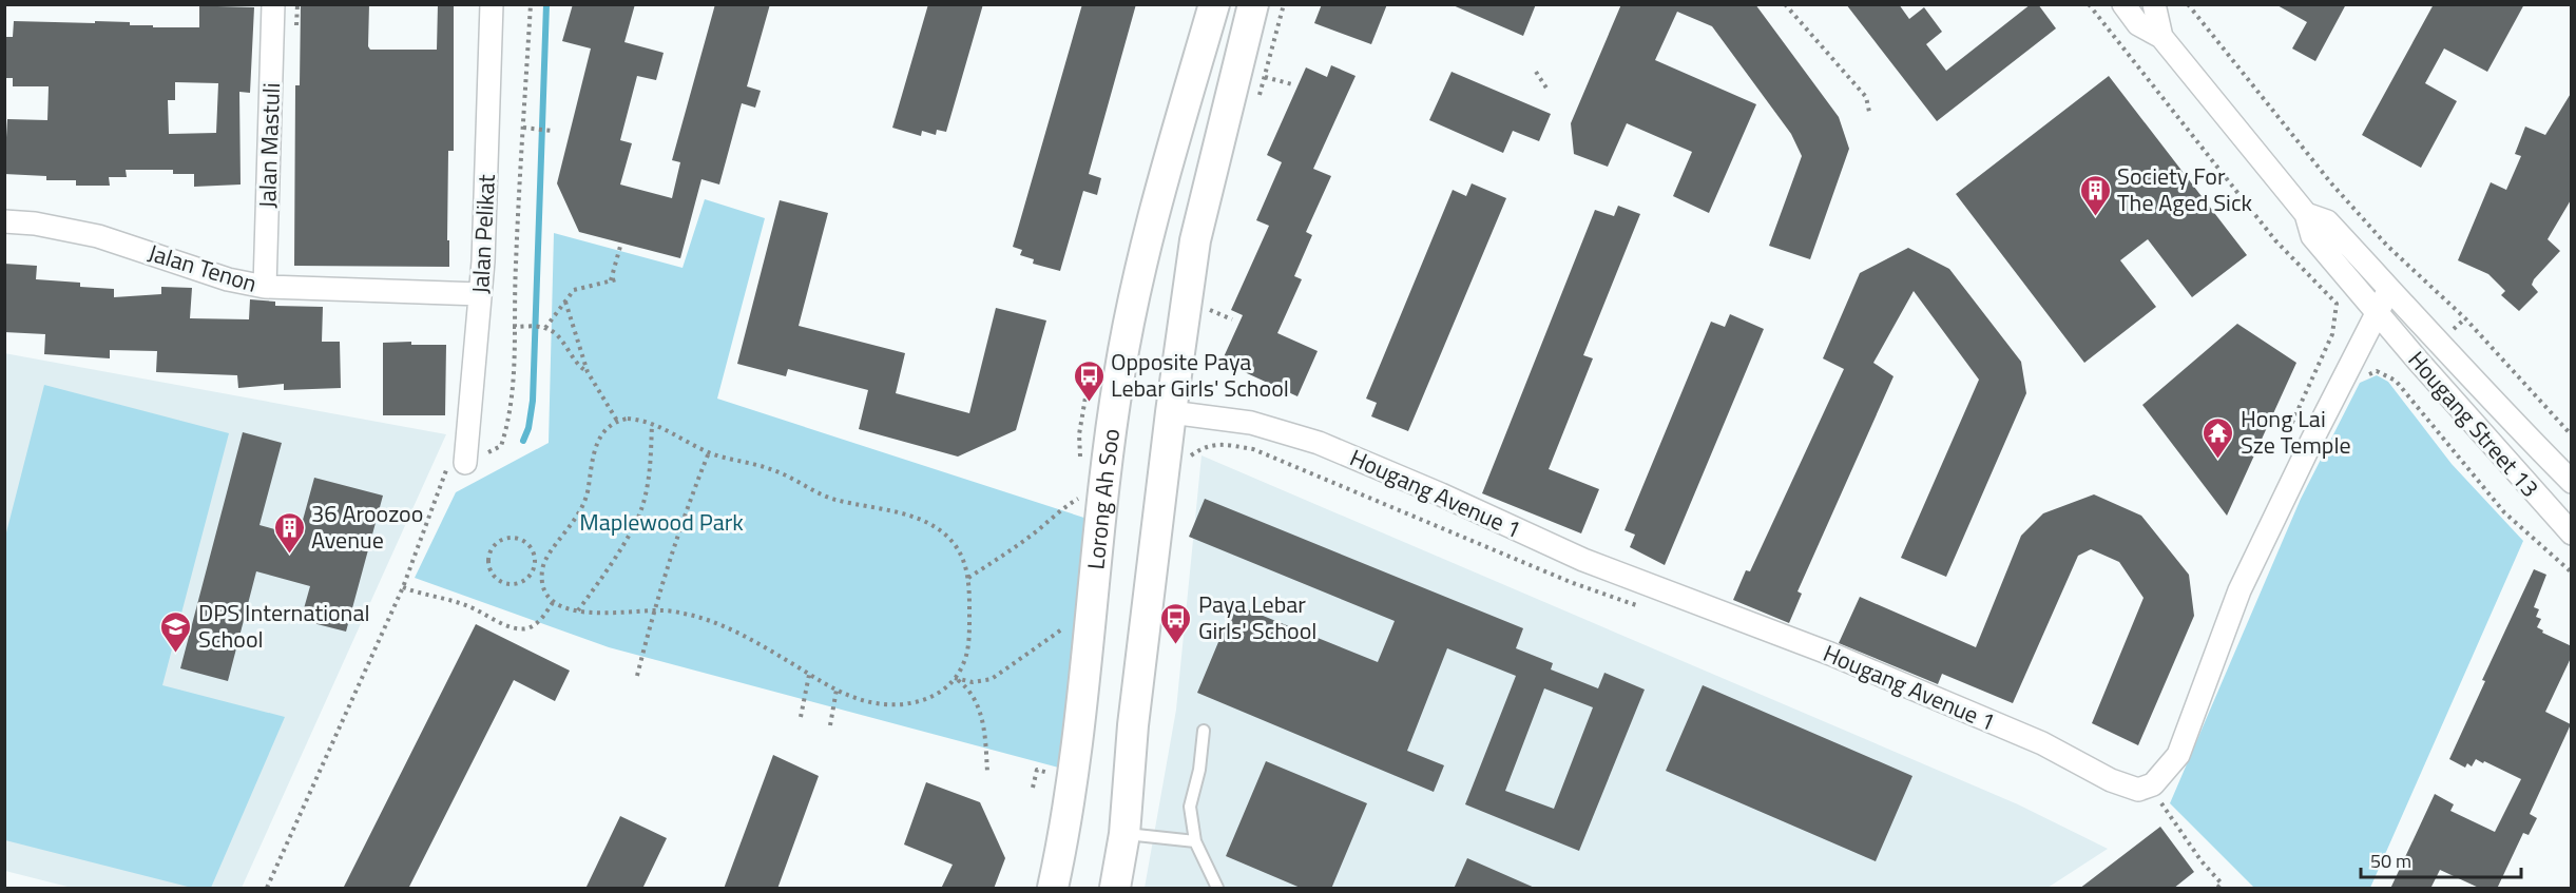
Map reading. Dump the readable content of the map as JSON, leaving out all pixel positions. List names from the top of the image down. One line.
{"streets":{"main road":["Lorong Ah Soo"],"street":["Jalan Mastuli","Jalan Pelikat","Jalan Tenon","Hougang Street 13","Hougang Avenue 1"]},"crossings":[["Jalan Mastuli","Jalan Tenon"],["Jalan Pelikat","Jalan Tenon"]],"parks":["Maplewood Park"],"places":{"building":["Society For The Aged Sick","36 Aroozoo Avenue"],"bus stop":["Opposite Paya Lebar Girls' School","Paya Lebar Girls' School"],"temple":["Hong Lai Sze Temple"],"school or university":["DPS International School"]},"scale_bar":"50 m"}
